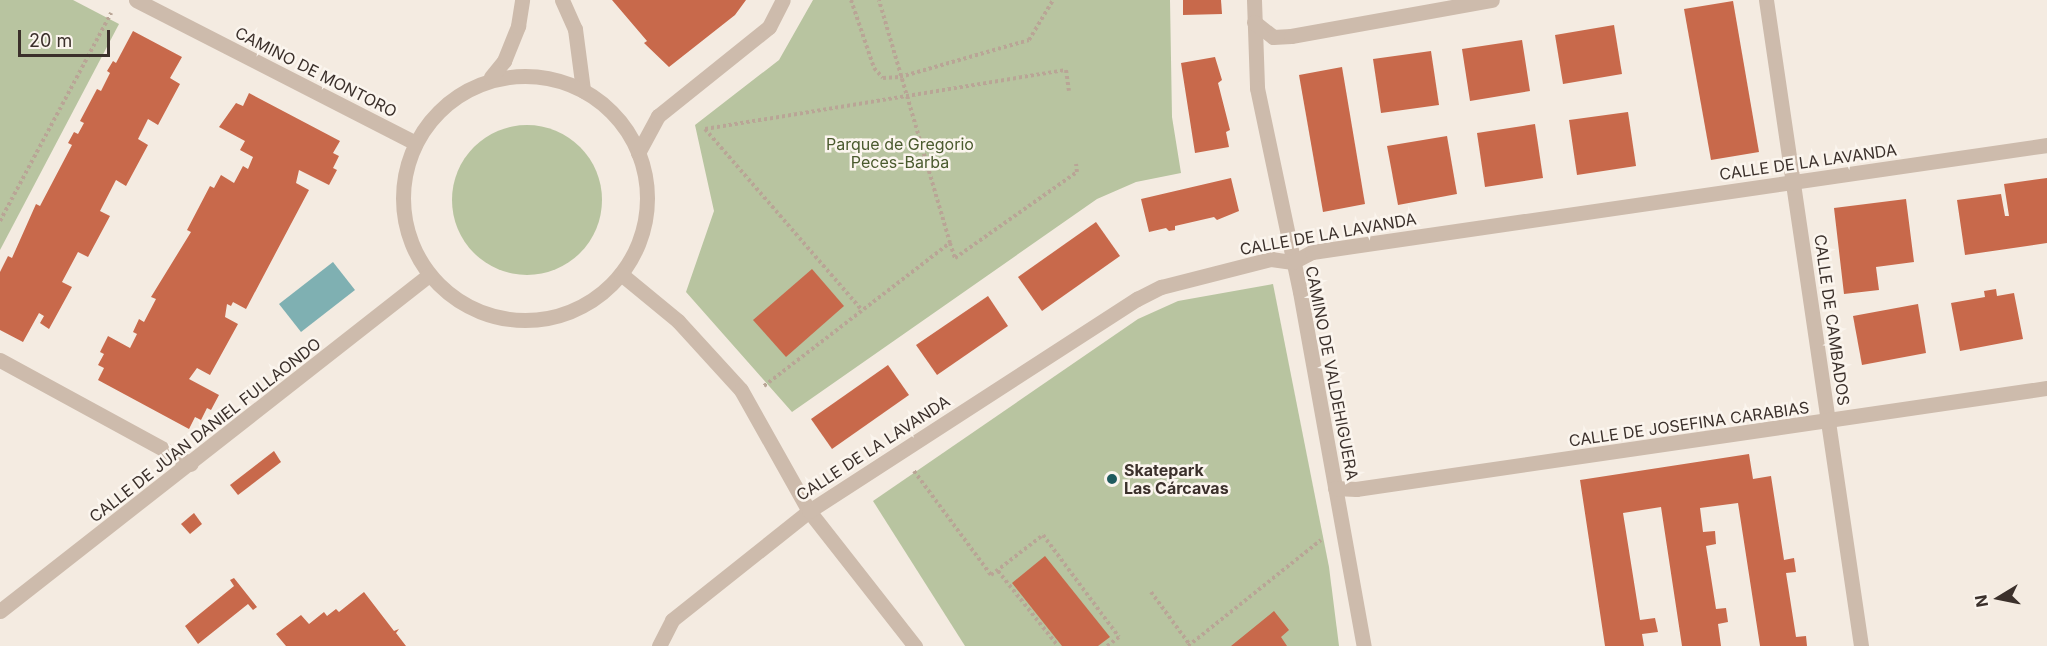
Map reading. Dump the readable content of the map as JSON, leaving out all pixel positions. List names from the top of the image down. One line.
{"streets":{"street":["CAMINO DE MONTORO","CALLE DE LA LAVANDA","CALLE DE CAMBADOS","CAMINO DE VALDEHIGUERA","CALLE DE JOSEFINA CARABIAS","CALLE DE JUAN DANIEL FULLAONDO"]},"crossings":[["CALLE DE LA LAVANDA","CALLE DE CAMBADOS"],["CALLE DE LA LAVANDA","CAMINO DE VALDEHIGUERA"],["CALLE DE CAMBADOS","CALLE DE JOSEFINA CARABIAS"],["CAMINO DE VALDEHIGUERA","CALLE DE JOSEFINA CARABIAS"]],"parks":["Parque de Gregorio Peces-Barba"],"places":["Skatepark Las Cárcavas"],"scale_bar":"20 m","north":"left"}
